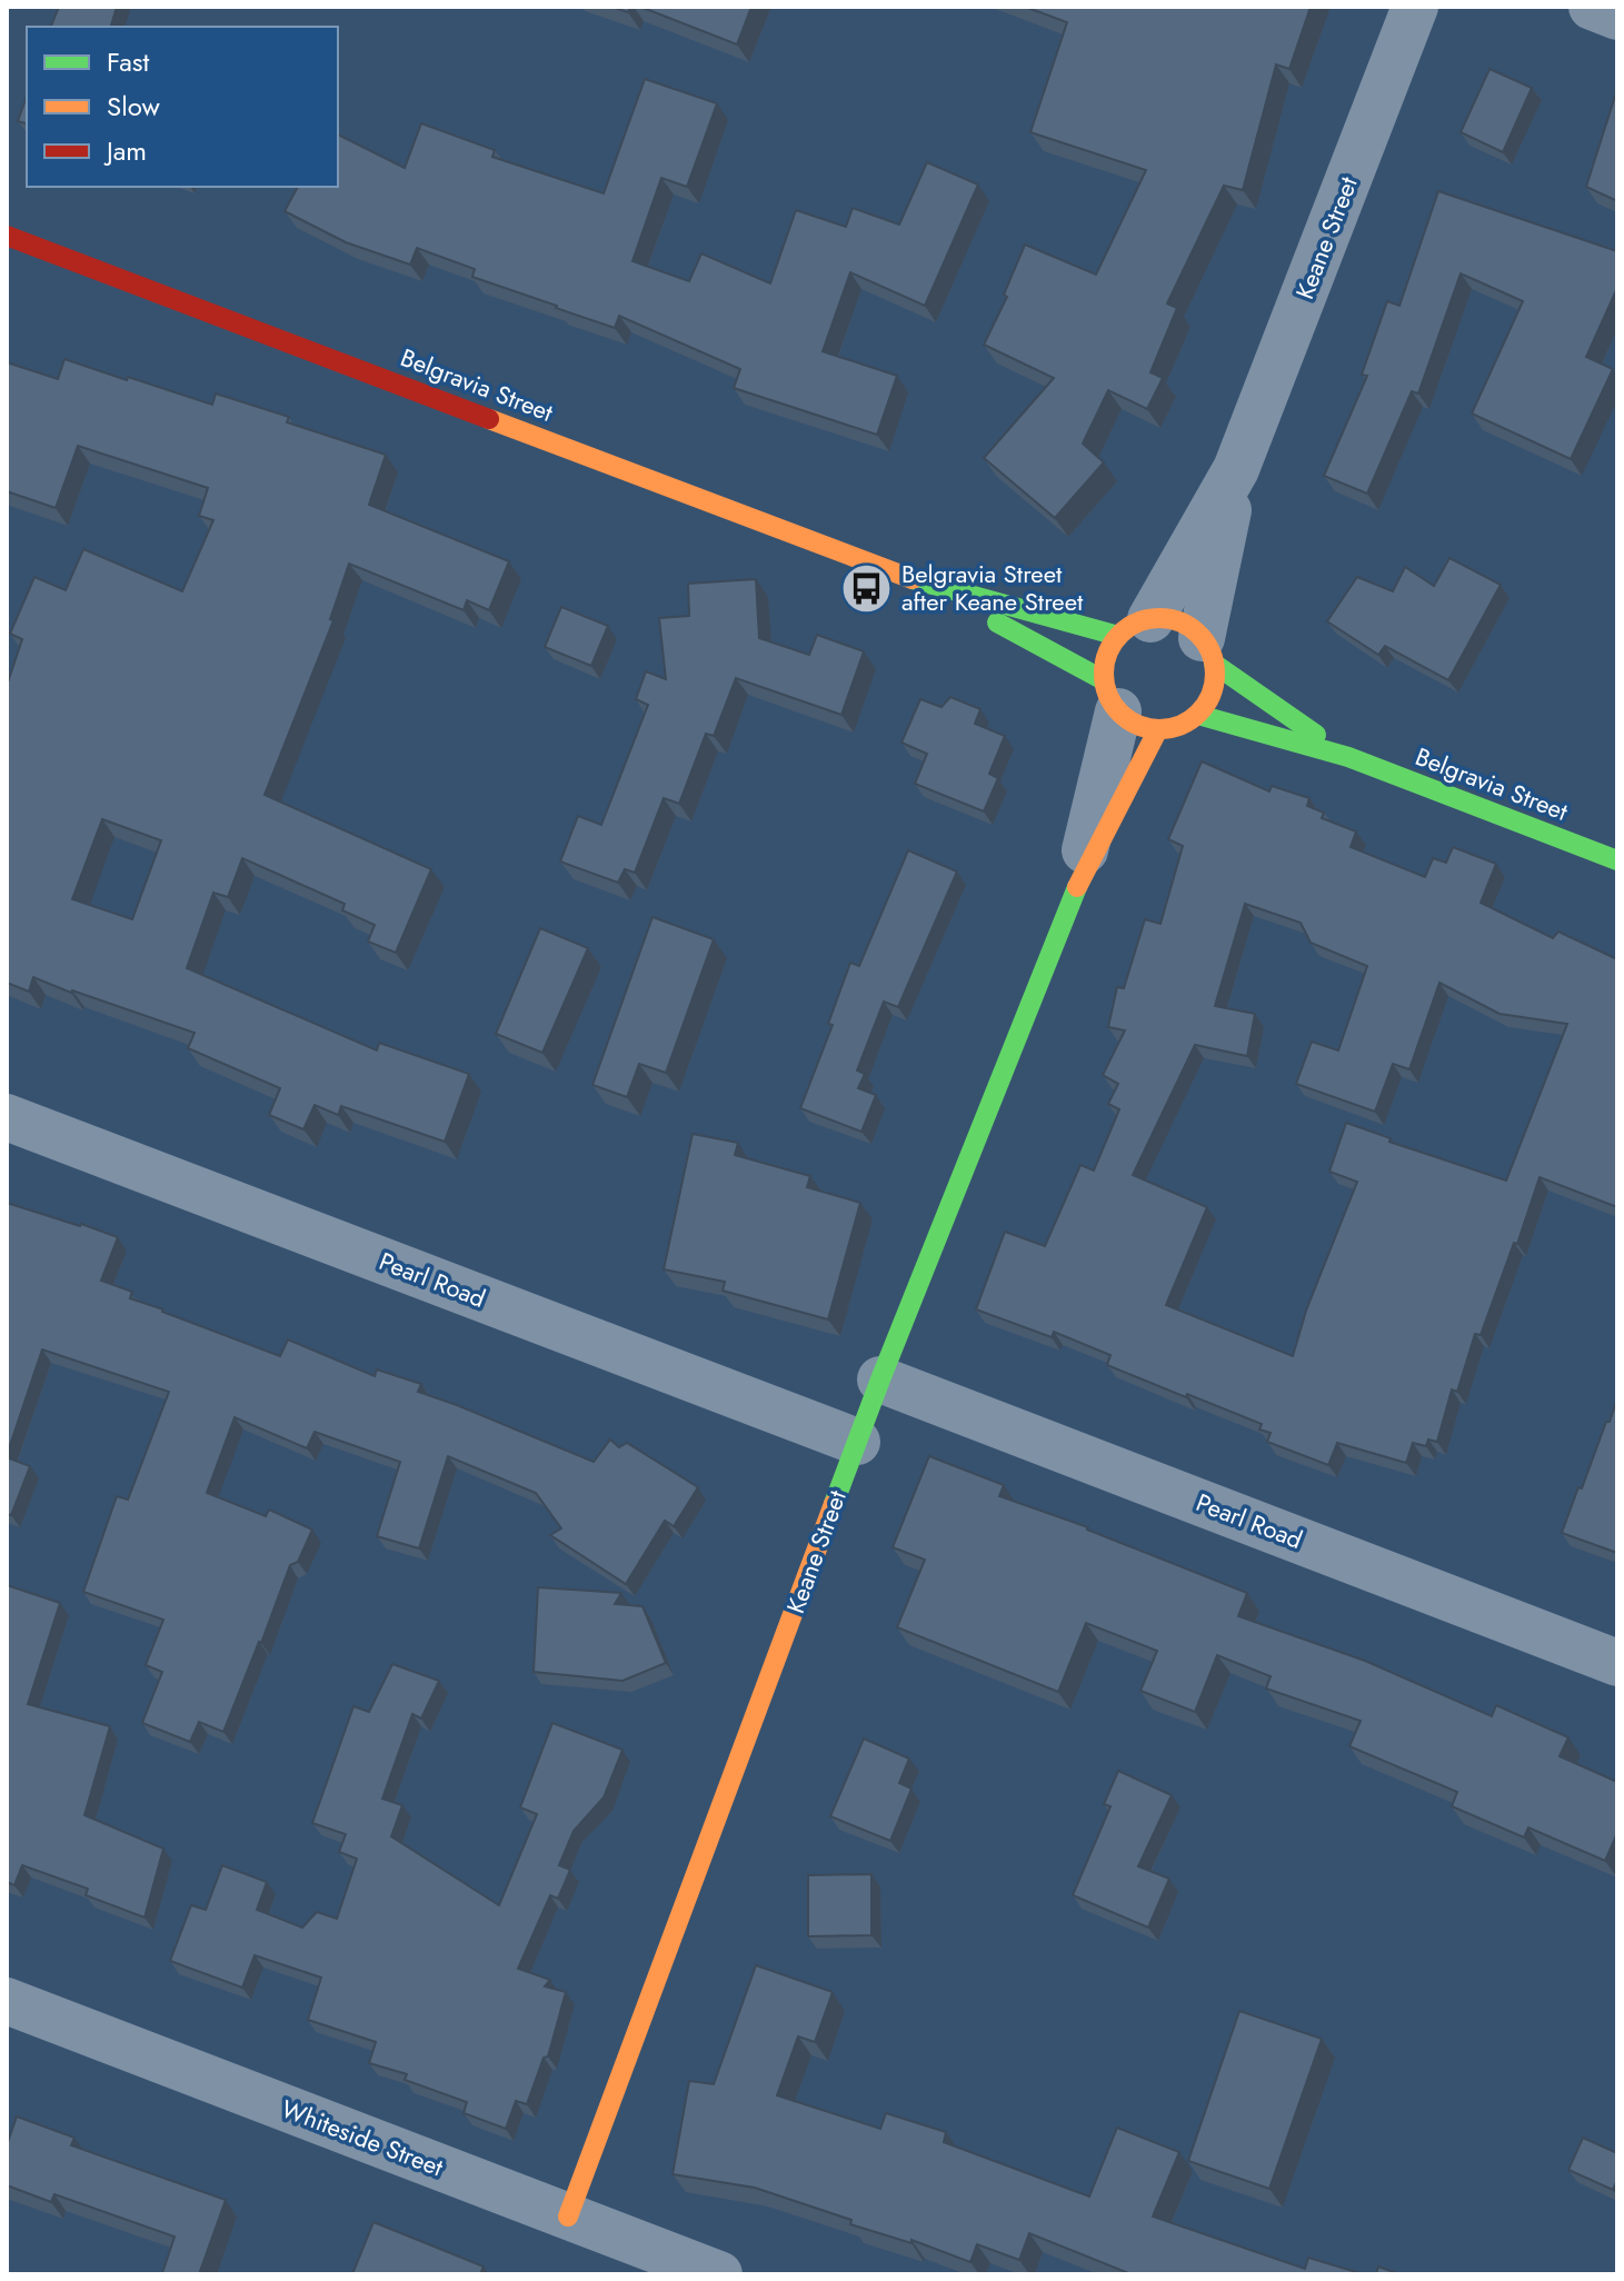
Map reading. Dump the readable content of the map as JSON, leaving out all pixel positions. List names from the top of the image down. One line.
{"streets":{"street":["Keane Street","Belgravia Street","Pearl Road","Whiteside Street"]},"crossings":[["Keane Street","Belgravia Street"],["Keane Street","Pearl Road"],["Keane Street","Whiteside Street"]],"places":{"bus stop":["Belgravia Street after Keane Street"]},"legend":["Fast","Slow","Jam"]}
